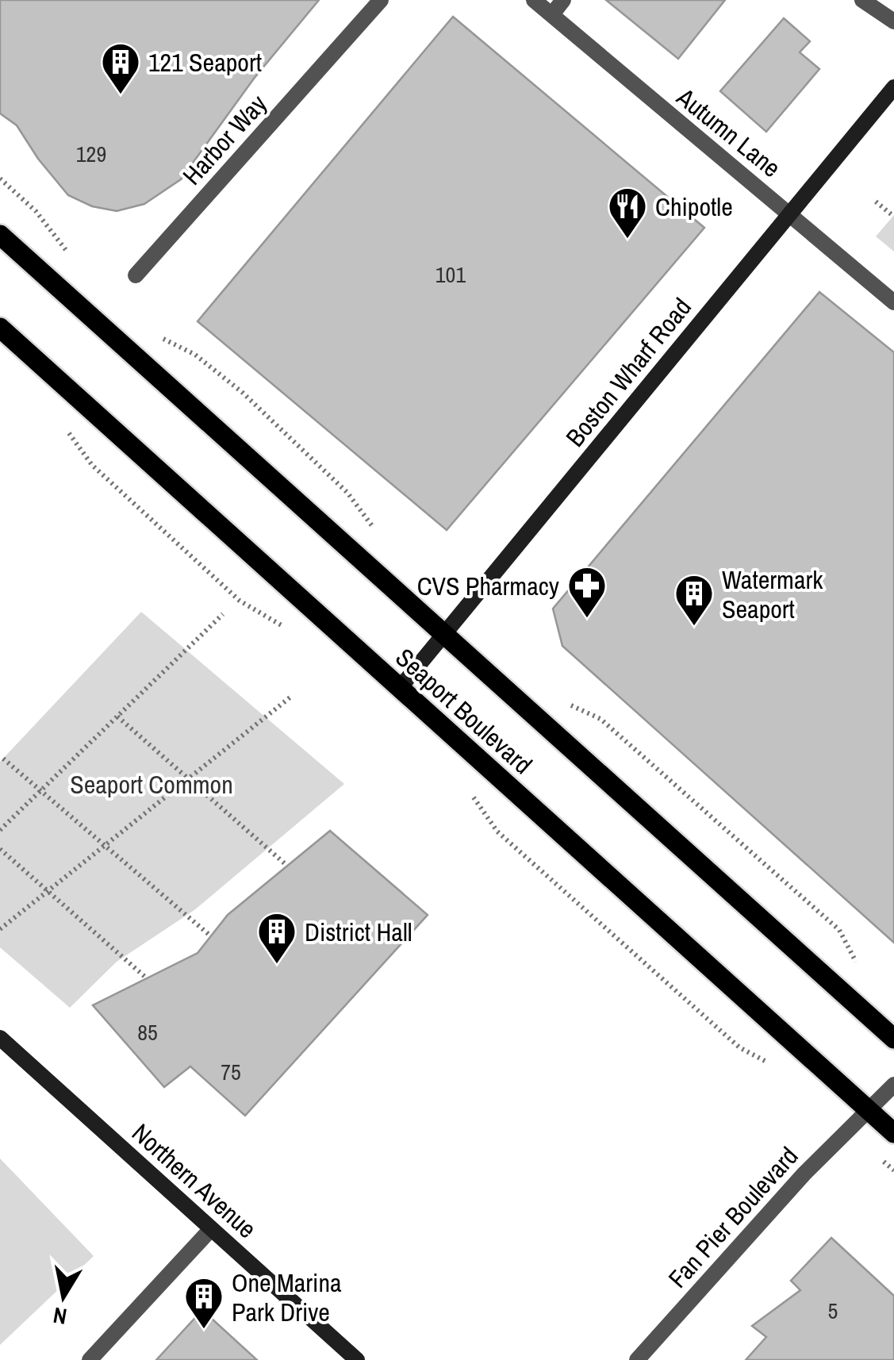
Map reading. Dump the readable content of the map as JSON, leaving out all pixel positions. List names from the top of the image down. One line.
{"streets":{"main road":["Seaport Boulevard"],"street":["Autumn Lane","Harbor Way","Boston Wharf Road","Northern Avenue","Fan Pier Boulevard"]},"crossings":[["Autumn Lane","Boston Wharf Road"],["Boston Wharf Road","Seaport Boulevard"],["Seaport Boulevard","Fan Pier Boulevard"]],"parks":["Seaport Common"],"places":{"building":["121 Seaport","Watermark Seaport","District Hall","One Marina Park Drive"],"restaurant":["Chipotle"],"pharmacy":["CVS Pharmacy"]},"house_numbers":["129","101","85","75","5"],"north":"bottom"}
